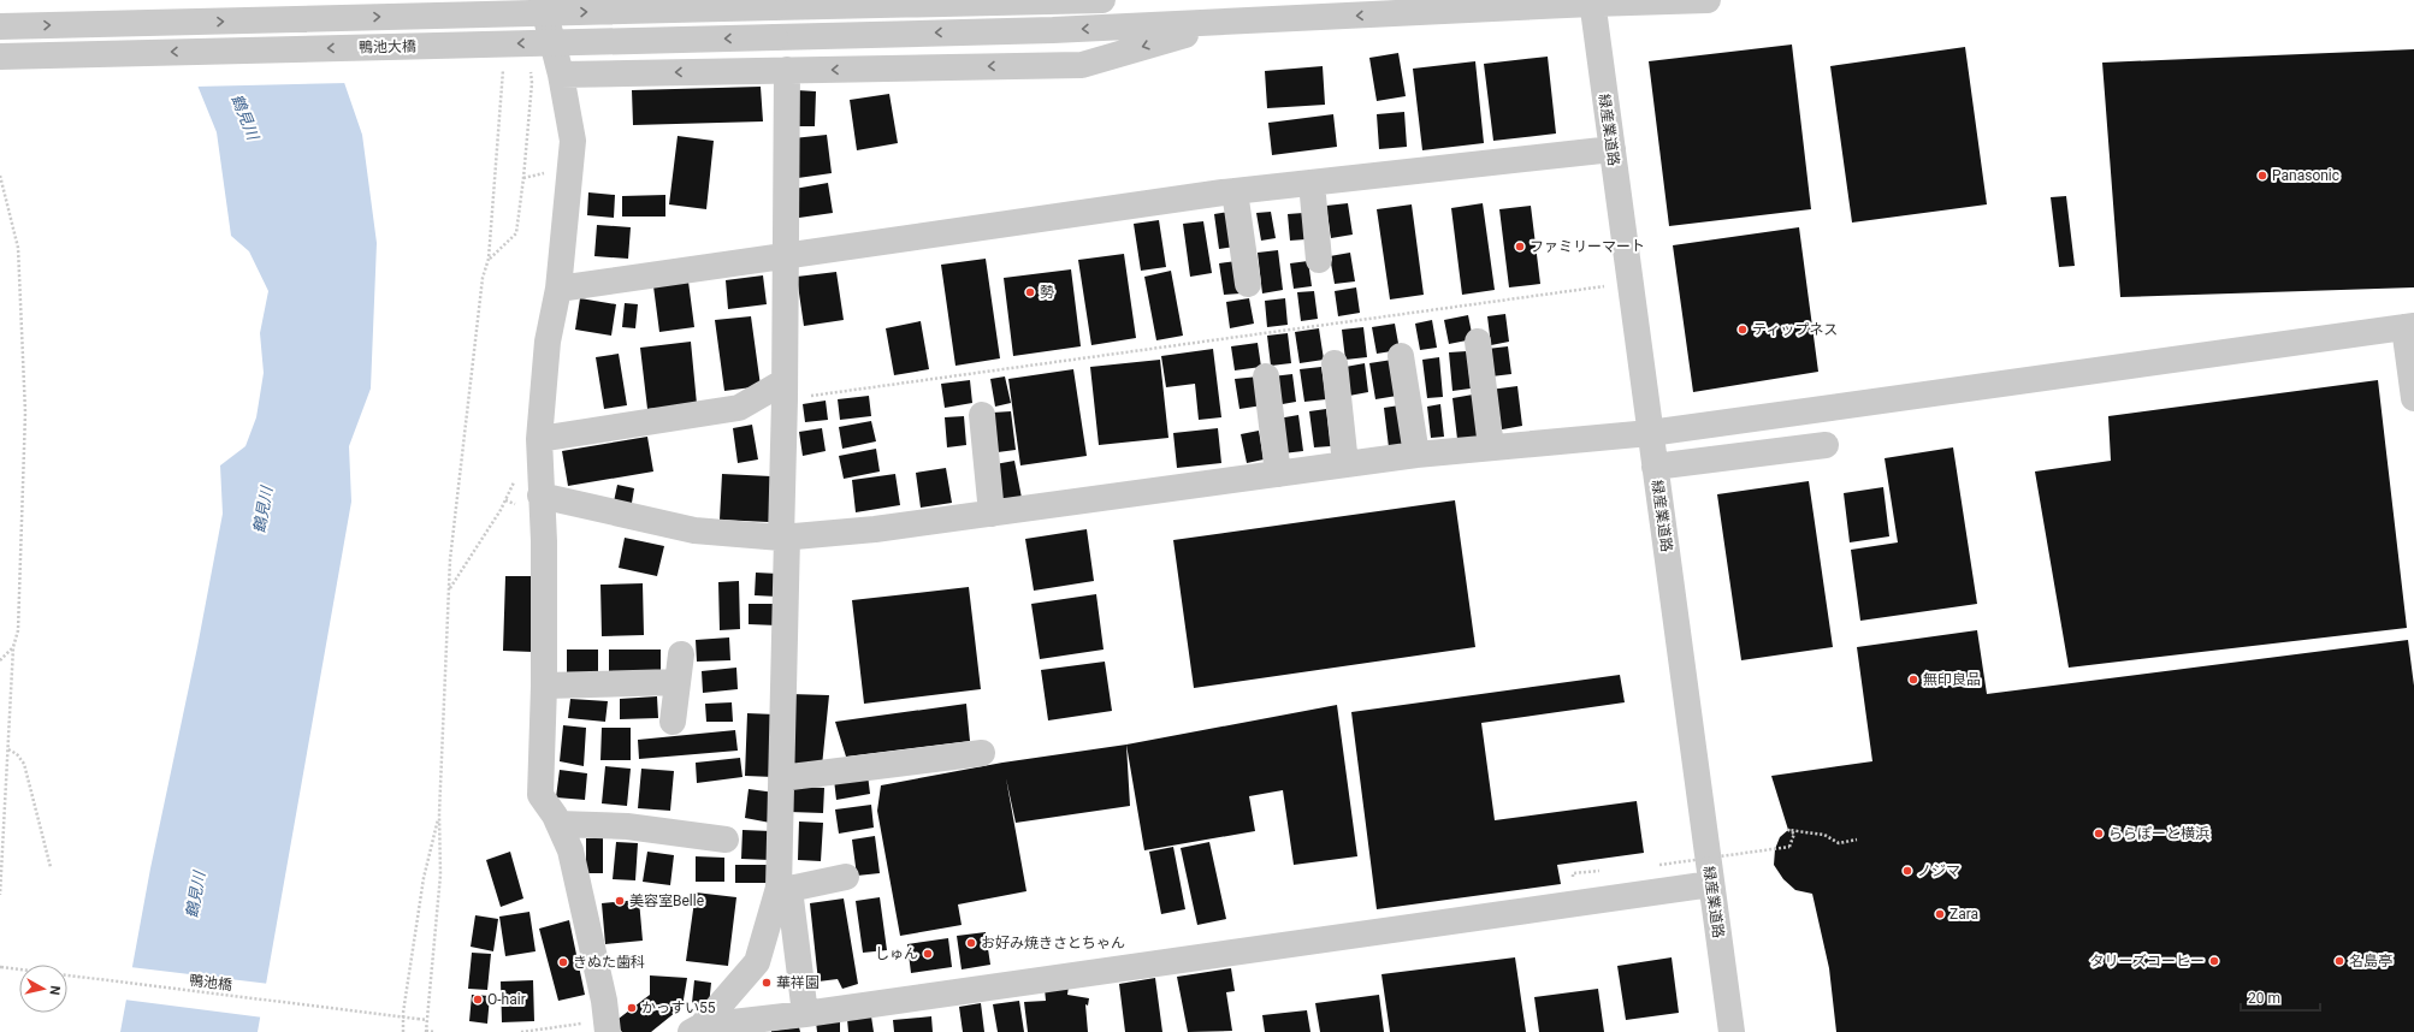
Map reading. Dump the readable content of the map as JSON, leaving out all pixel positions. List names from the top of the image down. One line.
{"streets":{"street":["鴨池大橋","緑産業道路"],"path":["鴨池橋"]},"water":["鶴見川"],"places":["Panasonic","ファミリーマート","勢","ティップネス","無印良品","ららぽーと横浜","ノジマ","美容室Belle","Zara","お好み焼きさとちゃん","しゅん","タリーズコーヒー","名島亭","きぬた歯科","華祥園","O-hair","かっすい55"],"scale_bar":"20 m","north":"right"}
